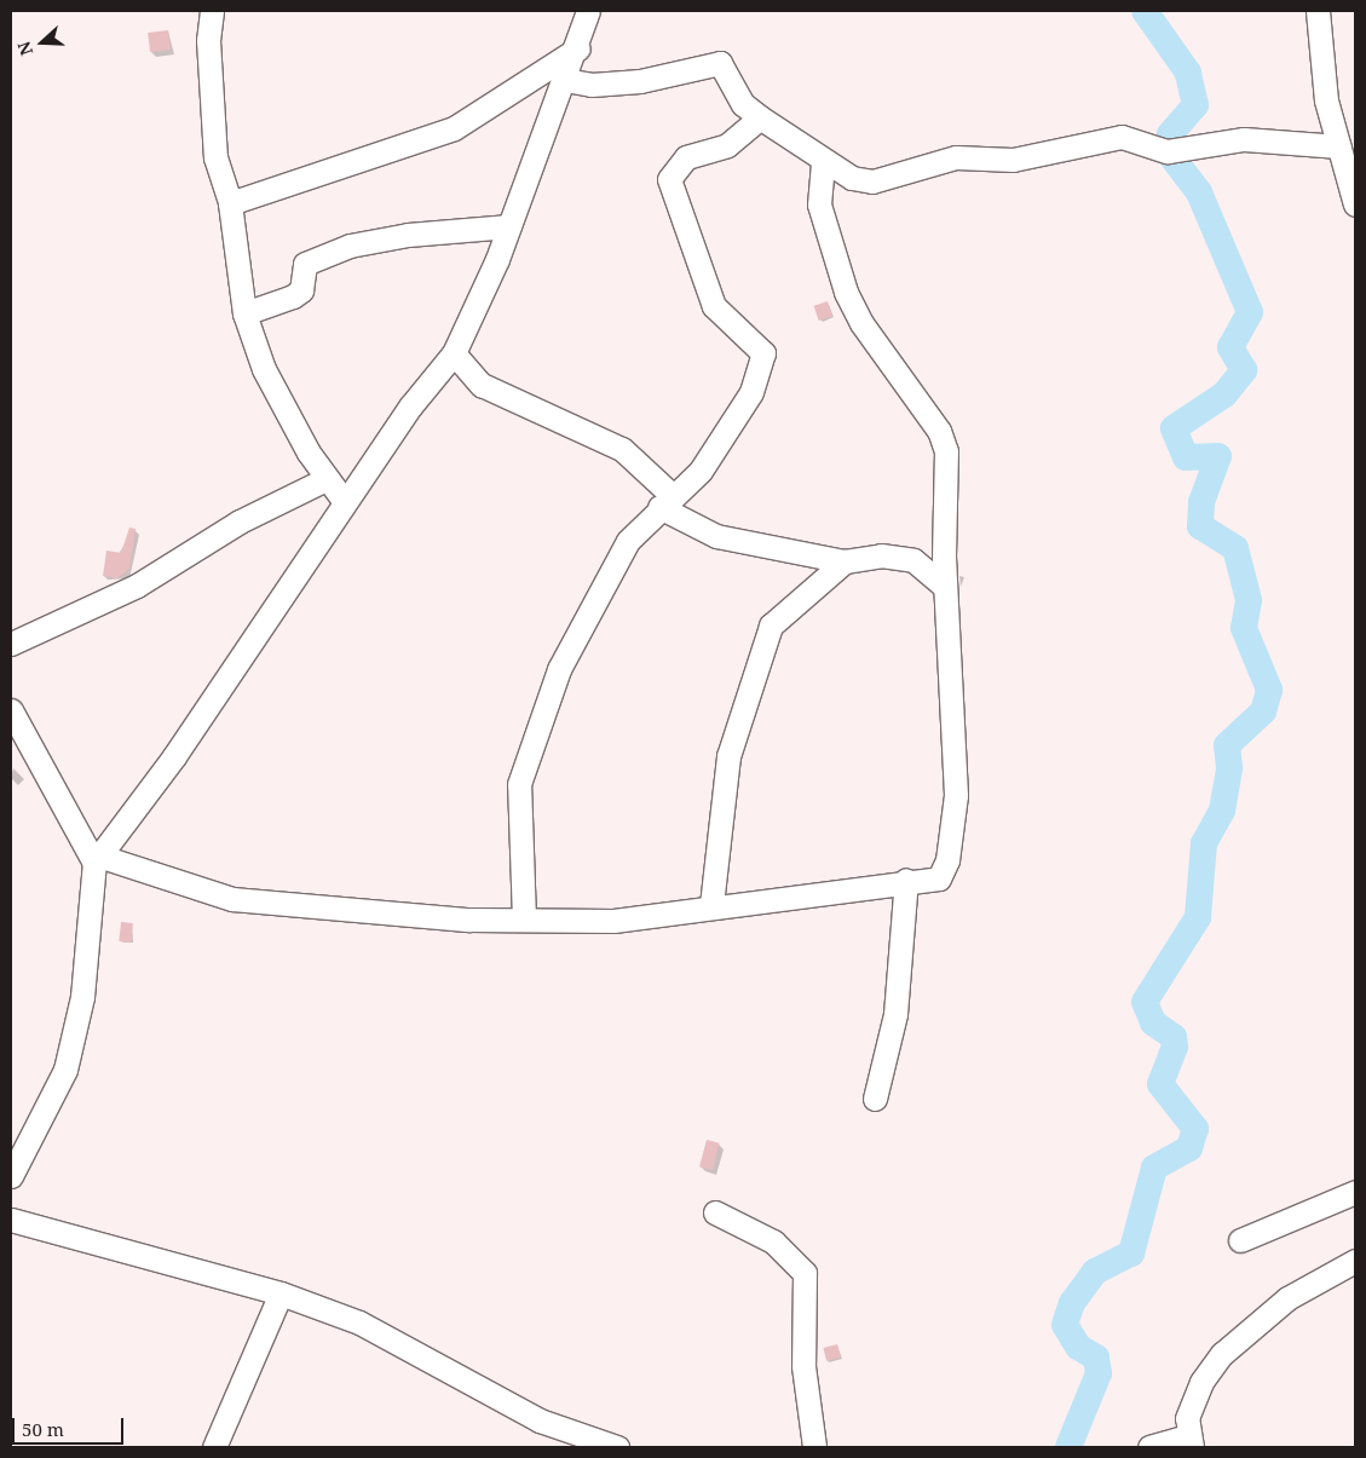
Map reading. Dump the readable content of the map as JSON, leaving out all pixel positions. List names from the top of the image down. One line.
{"scale_bar":"50 m","north":"left"}
